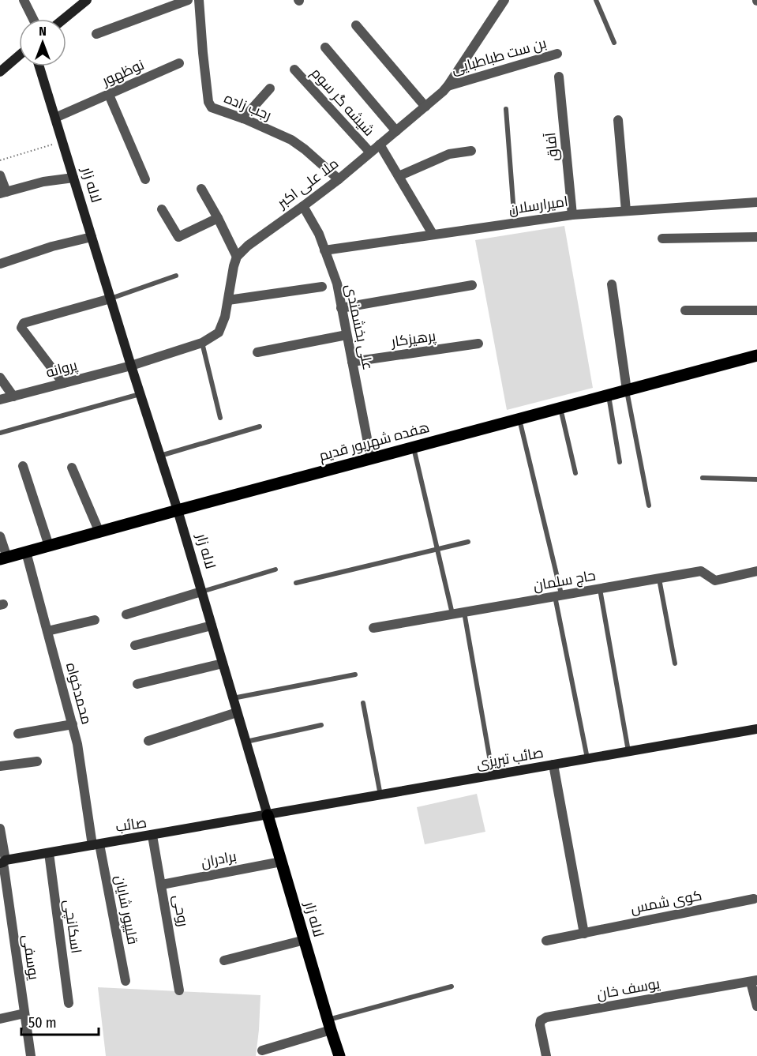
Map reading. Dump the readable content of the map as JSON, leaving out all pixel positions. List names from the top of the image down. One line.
{"streets":{"main road":["لاله زار","هفده شهریور قدیم","صائب تبریزی","صائب"],"street":["بن ست طباطبایی","نوظهور","شیشه گر سوم","رجب زاده","آفاق","ملا علی اکبر","امیرارسلان","علی بخشمندی","پرهیزکار","پروانه","حاج سلمان","محمدخواه","برادران","کوی شمس","قلیپور شایان","روحی","اسکانچی","یوسفی","یوسف خان"]},"crossings":[["بن ست طباطبایی","ملا علی اکبر"],["نوظهور","لاله زار"],["شیشه گر سوم","ملا علی اکبر"],["رجب زاده","ملا علی اکبر"],["آفاق","امیرارسلان"],["ملا علی اکبر","علی بخشمندی"],["لاله زار","پروانه"],["لاله زار","هفده شهریور قدیم"],["لاله زار","صائب تبریزی"],["لاله زار","صائب"],["لاله زار","برادران"],["امیرارسلان","علی بخشمندی"],["علی بخشمندی","پرهیزکار"],["علی بخشمندی","هفده شهریور قدیم"],["هفده شهریور قدیم","محمدخواه"],["محمدخواه","صائب"],["محمدخواه","قلیپور شایان"],["صائب تبریزی","صائب"],["صائب","قلیپور شایان"],["صائب","روحی"],["صائب","اسکانچی"],["صائب","یوسفی"],["برادران","روحی"]],"scale_bar":"50 m","north":"top"}
